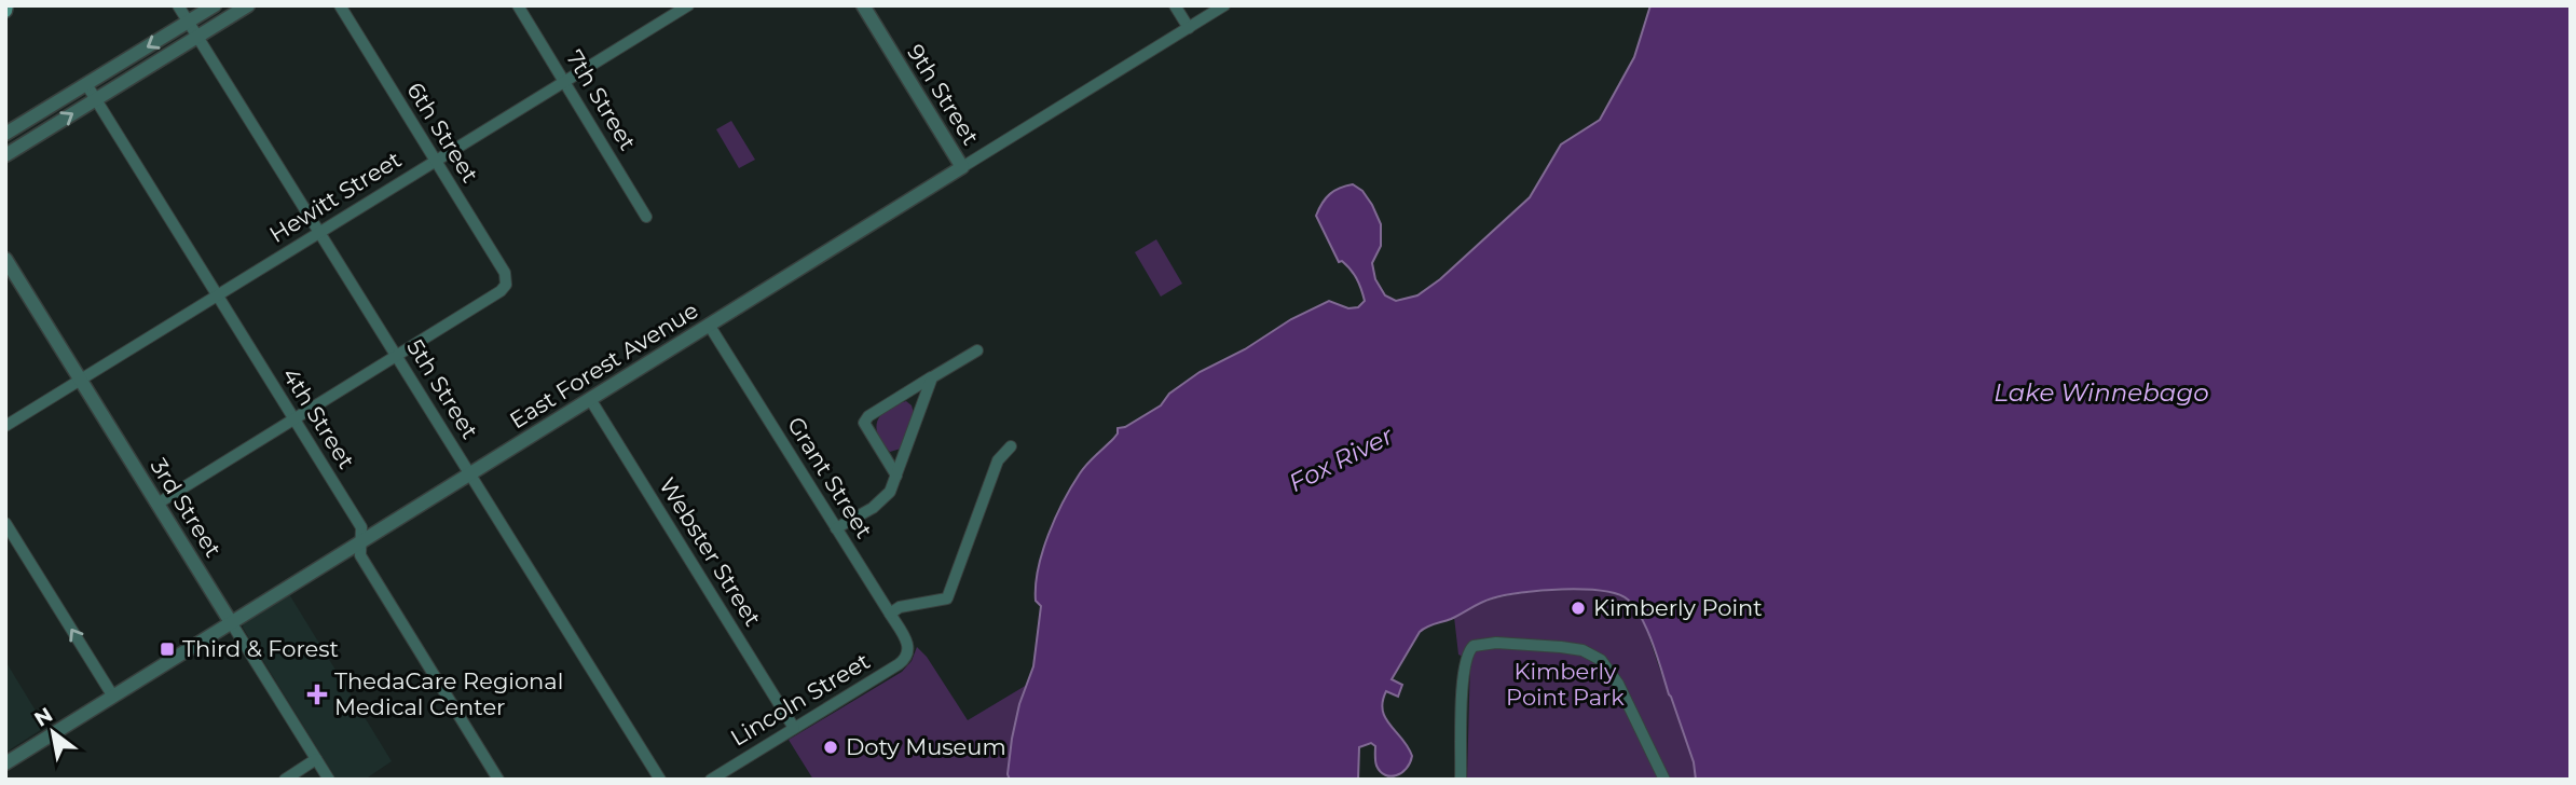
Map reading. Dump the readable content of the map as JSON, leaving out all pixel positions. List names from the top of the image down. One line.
{"streets":{"street":["9th Street","7th Street","6th Street","Hewitt Street","East Forest Avenue","5th Street","4th Street","Grant Street","3rd Street","Webster Street","Lincoln Street"]},"crossings":[["9th Street","East Forest Avenue"],["7th Street","Hewitt Street"],["6th Street","Hewitt Street"],["6th Street","5th Street"],["Hewitt Street","5th Street"],["Hewitt Street","4th Street"],["Hewitt Street","3rd Street"],["East Forest Avenue","5th Street"],["East Forest Avenue","4th Street"],["East Forest Avenue","Grant Street"],["East Forest Avenue","3rd Street"],["East Forest Avenue","Webster Street"],["Grant Street","Lincoln Street"],["Webster Street","Lincoln Street"]],"water":["Lake Winnebago","Fox River"],"parks":["Kimberly Point Park"],"places":{"other":["Kimberly Point","Doty Museum"],"transit":["Third & Forest"],"health":["ThedaCare Regional Medical Center"]},"north":"top left"}
